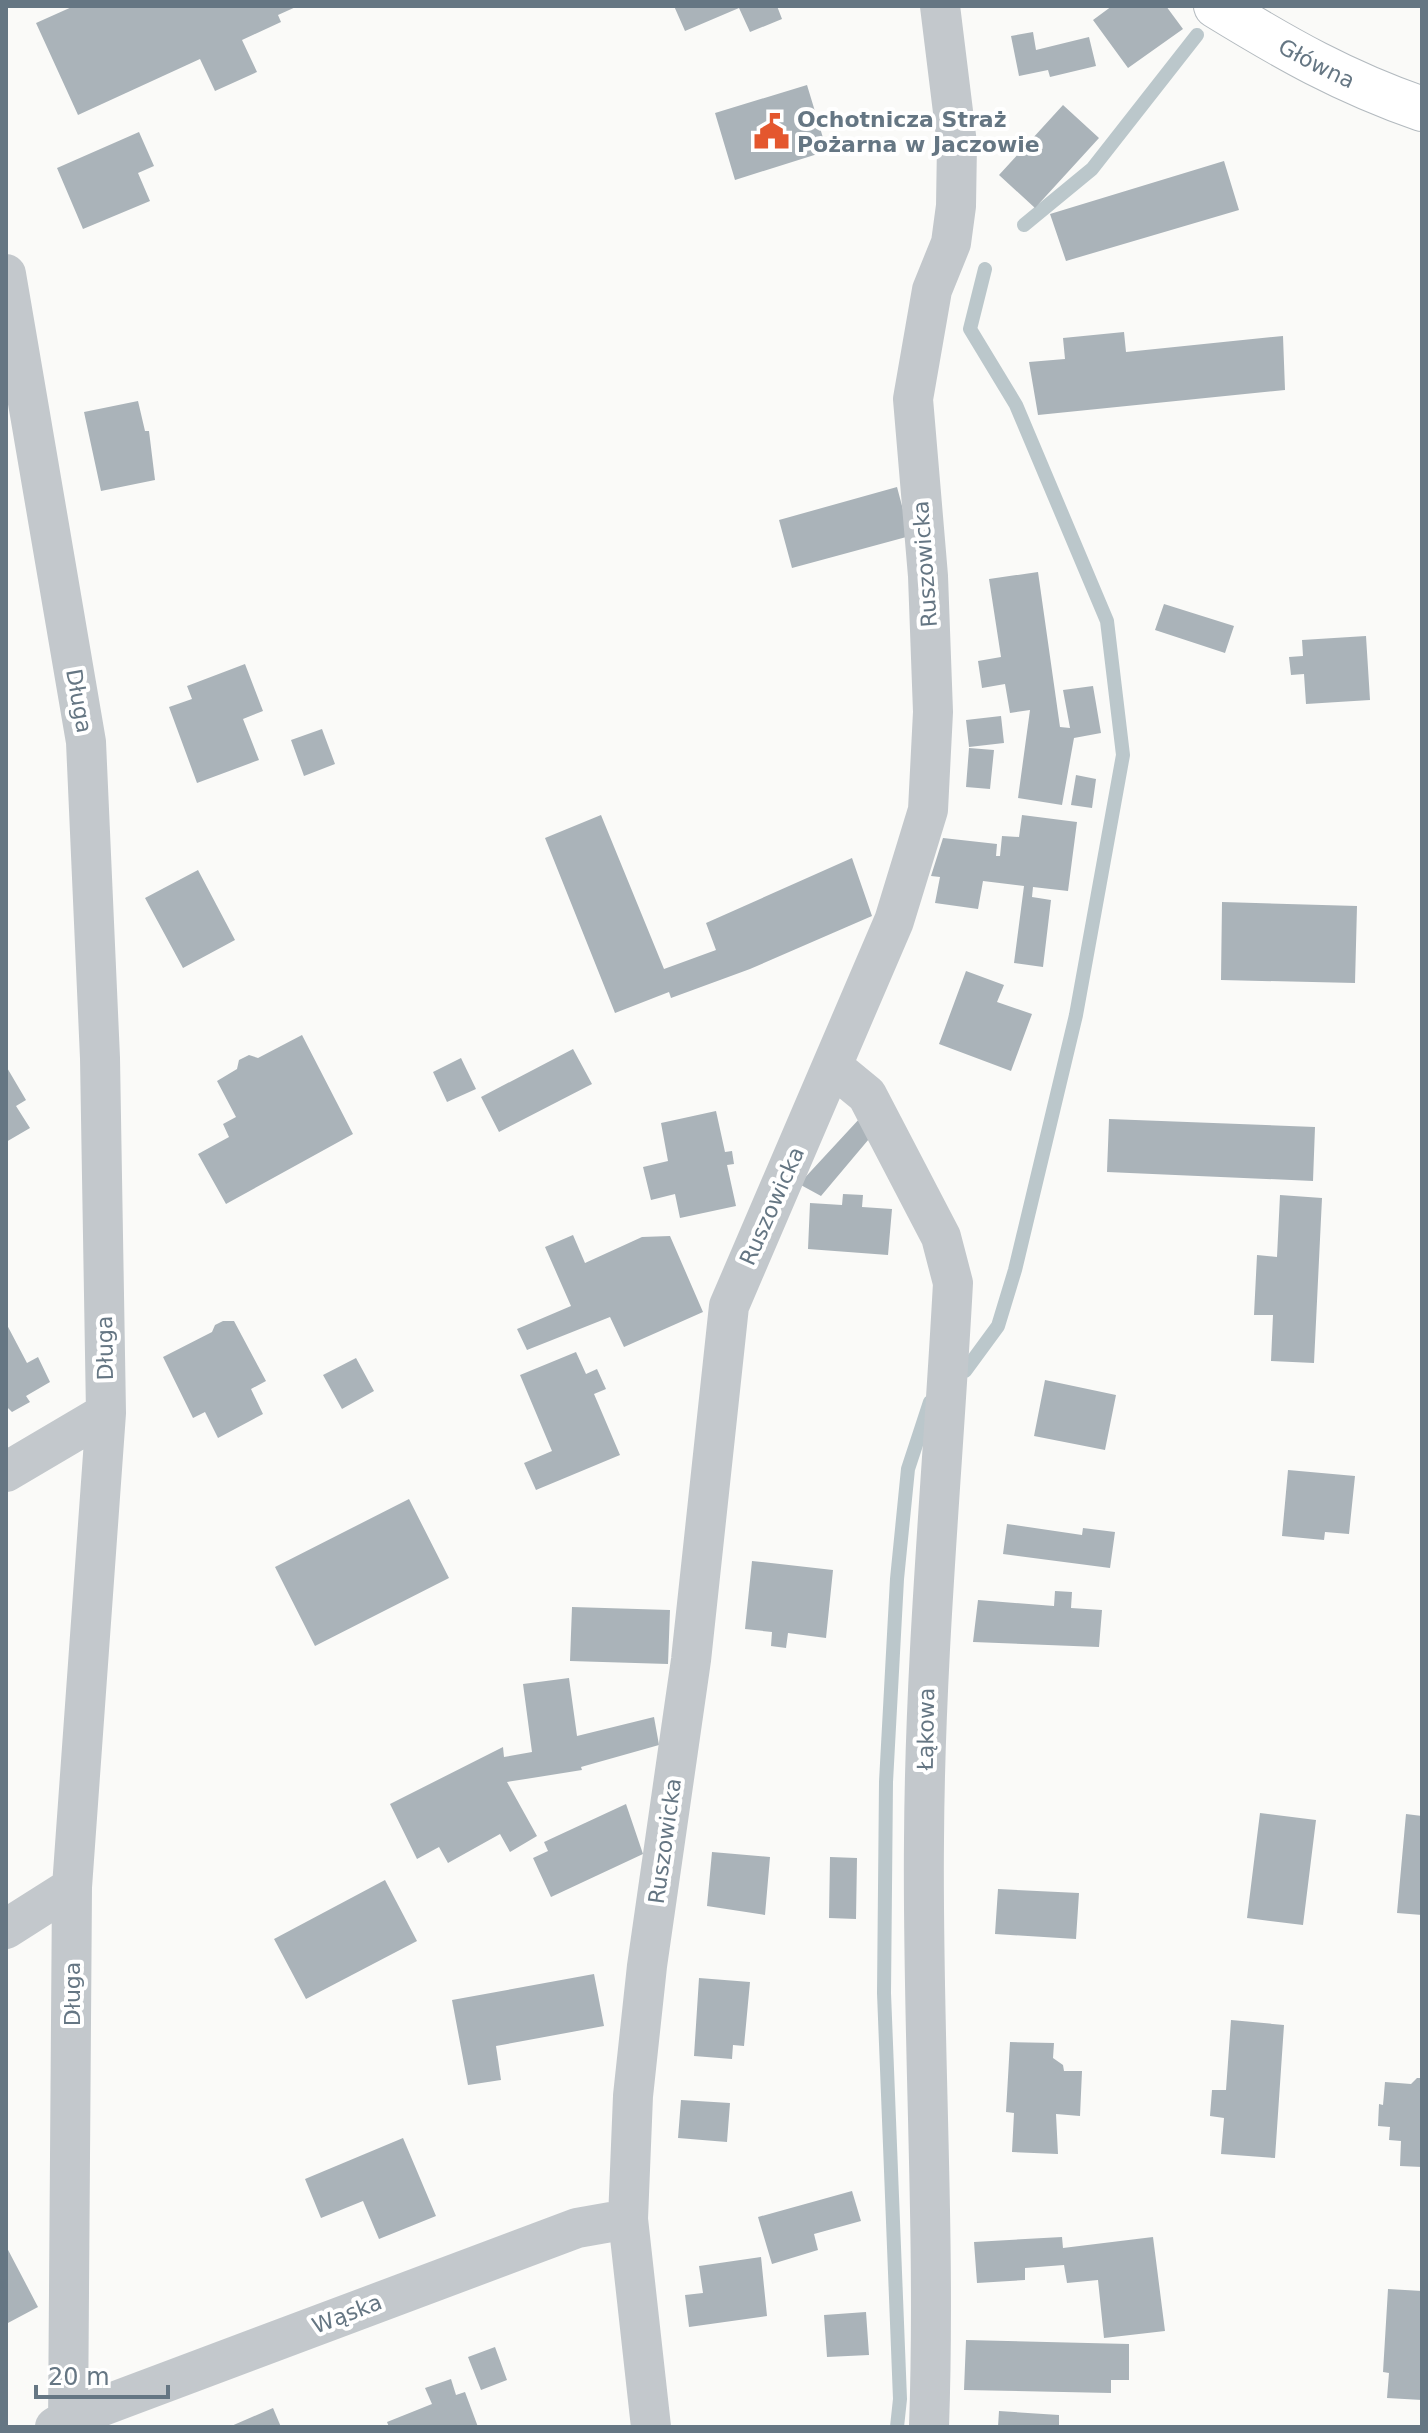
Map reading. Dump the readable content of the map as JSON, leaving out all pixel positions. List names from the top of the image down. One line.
{"streets":{"street":["Główna","Ruszowicka","Długa","Łąkowa","Wąska"]},"crossings":[["Ruszowicka","Łąkowa"],["Ruszowicka","Wąska"],["Długa","Wąska"]],"places":{"public building":["Ochotnicza Straż Pożarna w Jaczowie"]},"scale_bar":"20 m"}
